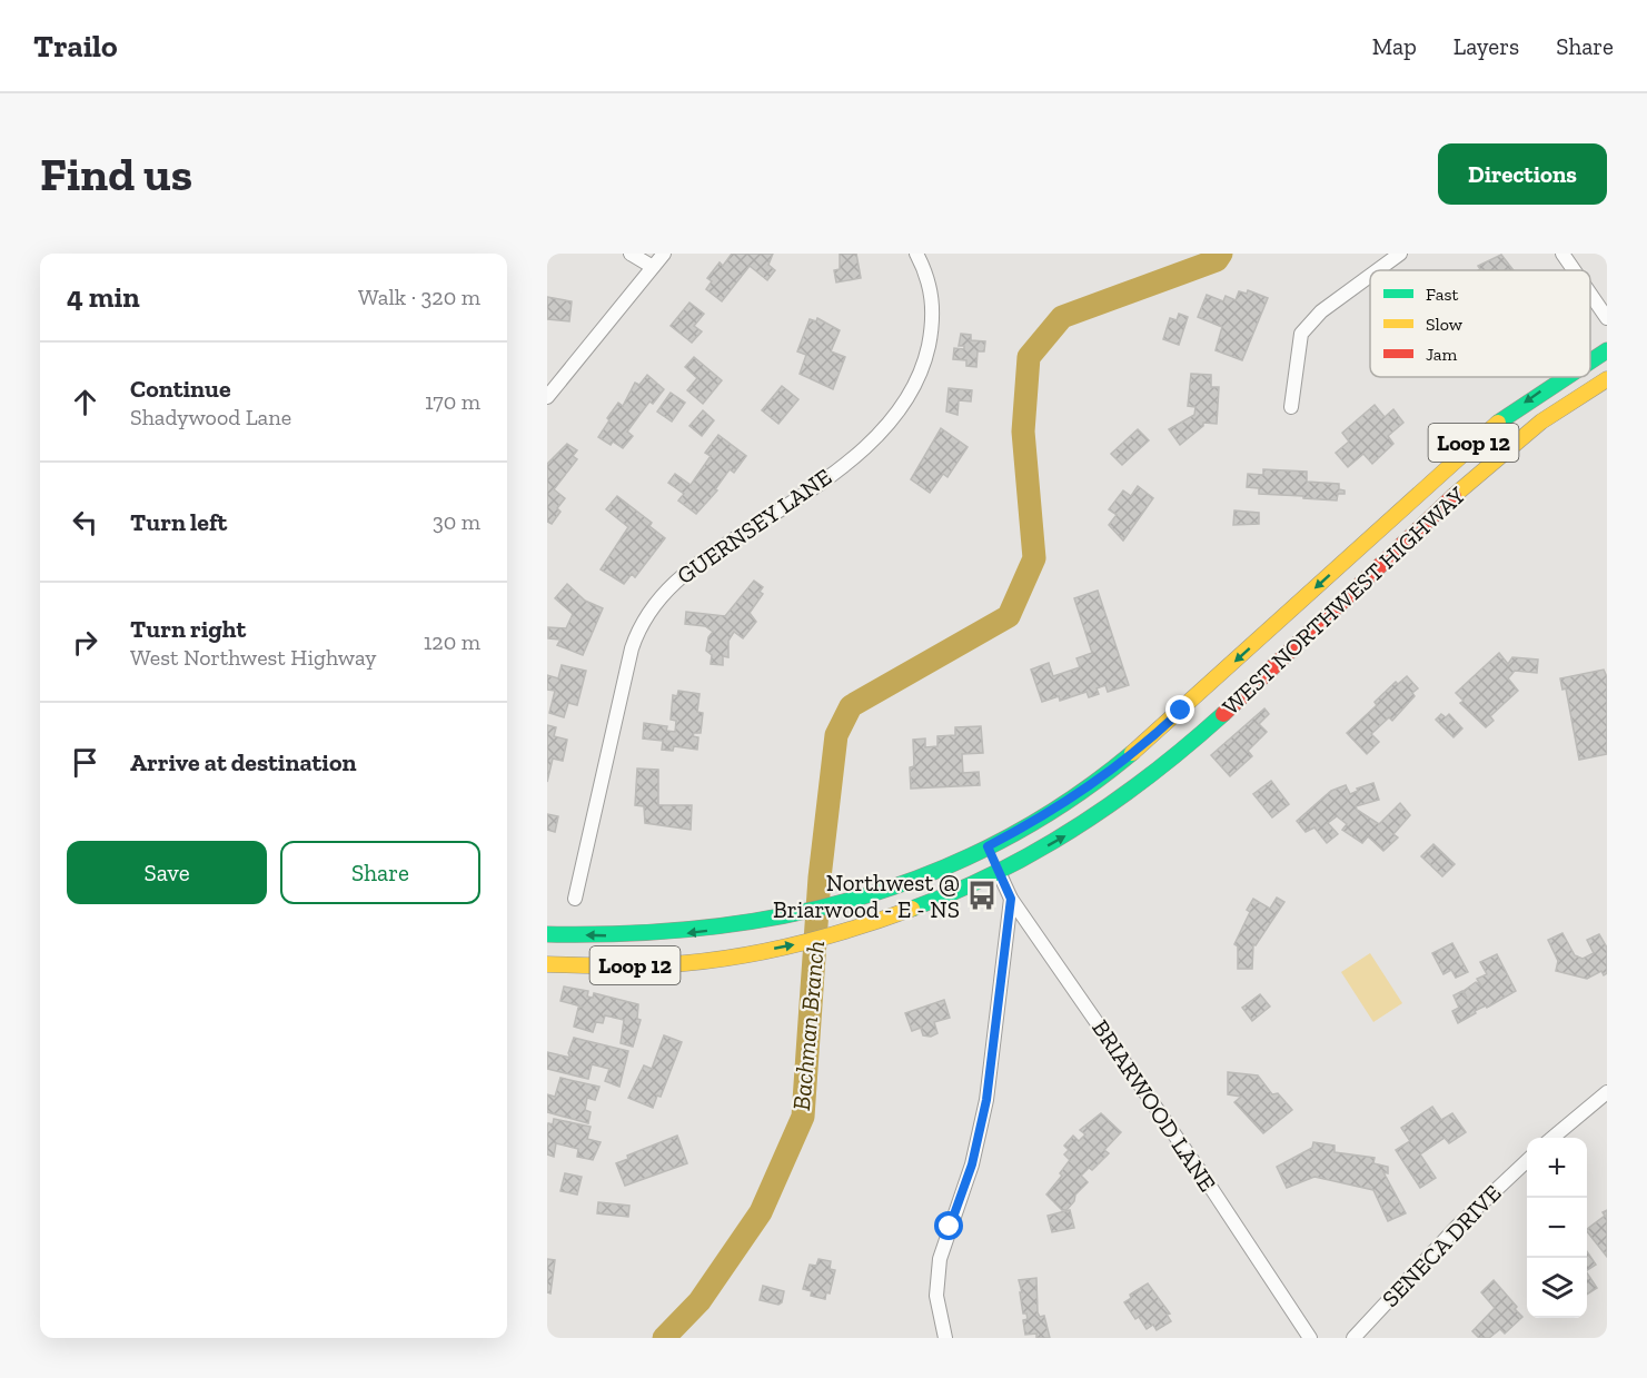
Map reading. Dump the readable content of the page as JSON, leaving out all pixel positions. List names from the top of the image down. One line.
{"streets":{"main road":["Loop 12","WEST NORTHWEST HIGHWAY"],"street":["GUERNSEY LANE","BRIARWOOD LANE","SENECA DRIVE"]},"crossings":[["WEST NORTHWEST HIGHWAY","BRIARWOOD LANE"]],"water":["Bachman Branch"],"places":{"bus stop":["Northwest @ Briarwood - E - NS"]},"legend":["Fast","Slow","Jam"],"page":{"header":"Trailo","nav":["Map","Layers","Share"],"buttons":["Directions",["Save","Share"]],"title":"Find us","heading":["4 min","Walk · 320 m"],"list":[["Continue","Shadywood Lane","170 m"],["Turn left","30 m"],["Turn right","West Northwest Highway","120 m"],"Arrive at destination"],"map_buttons":["+","−"]}}
